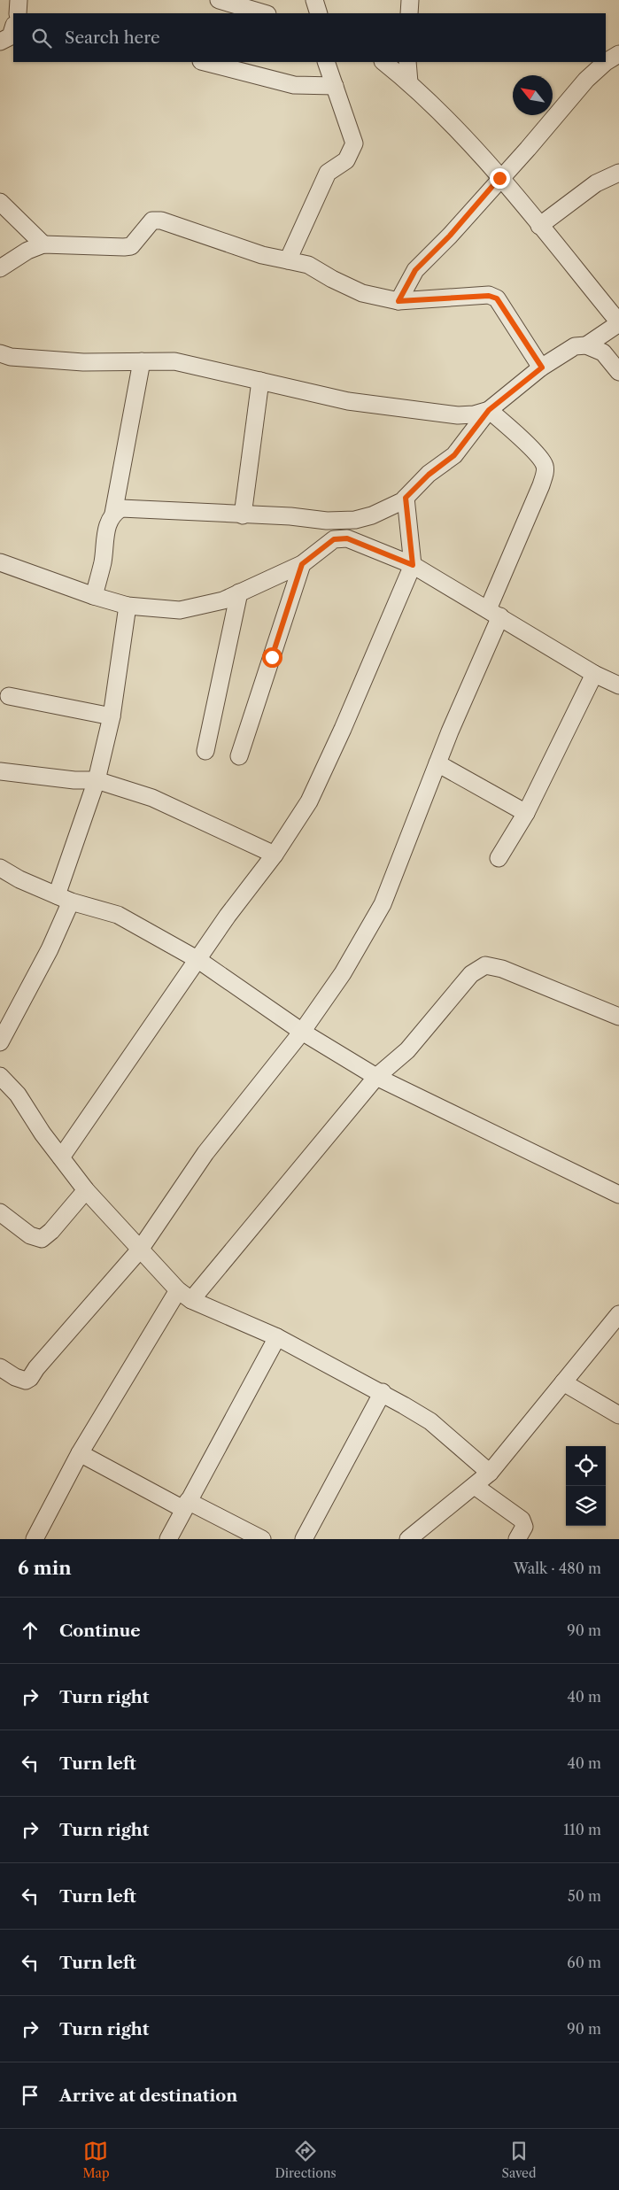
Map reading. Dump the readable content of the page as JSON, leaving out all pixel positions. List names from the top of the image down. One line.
{"north":"top left","page":{"search":"Search here","heading":["6 min","Walk · 480 m"],"list":[["Continue","90 m"],["Turn right","40 m"],["Turn left","40 m"],["Turn right","110 m"],["Turn left","50 m"],["Turn left","60 m"],["Turn right","90 m"],"Arrive at destination"],"nav":["Map","Directions","Saved"]}}
